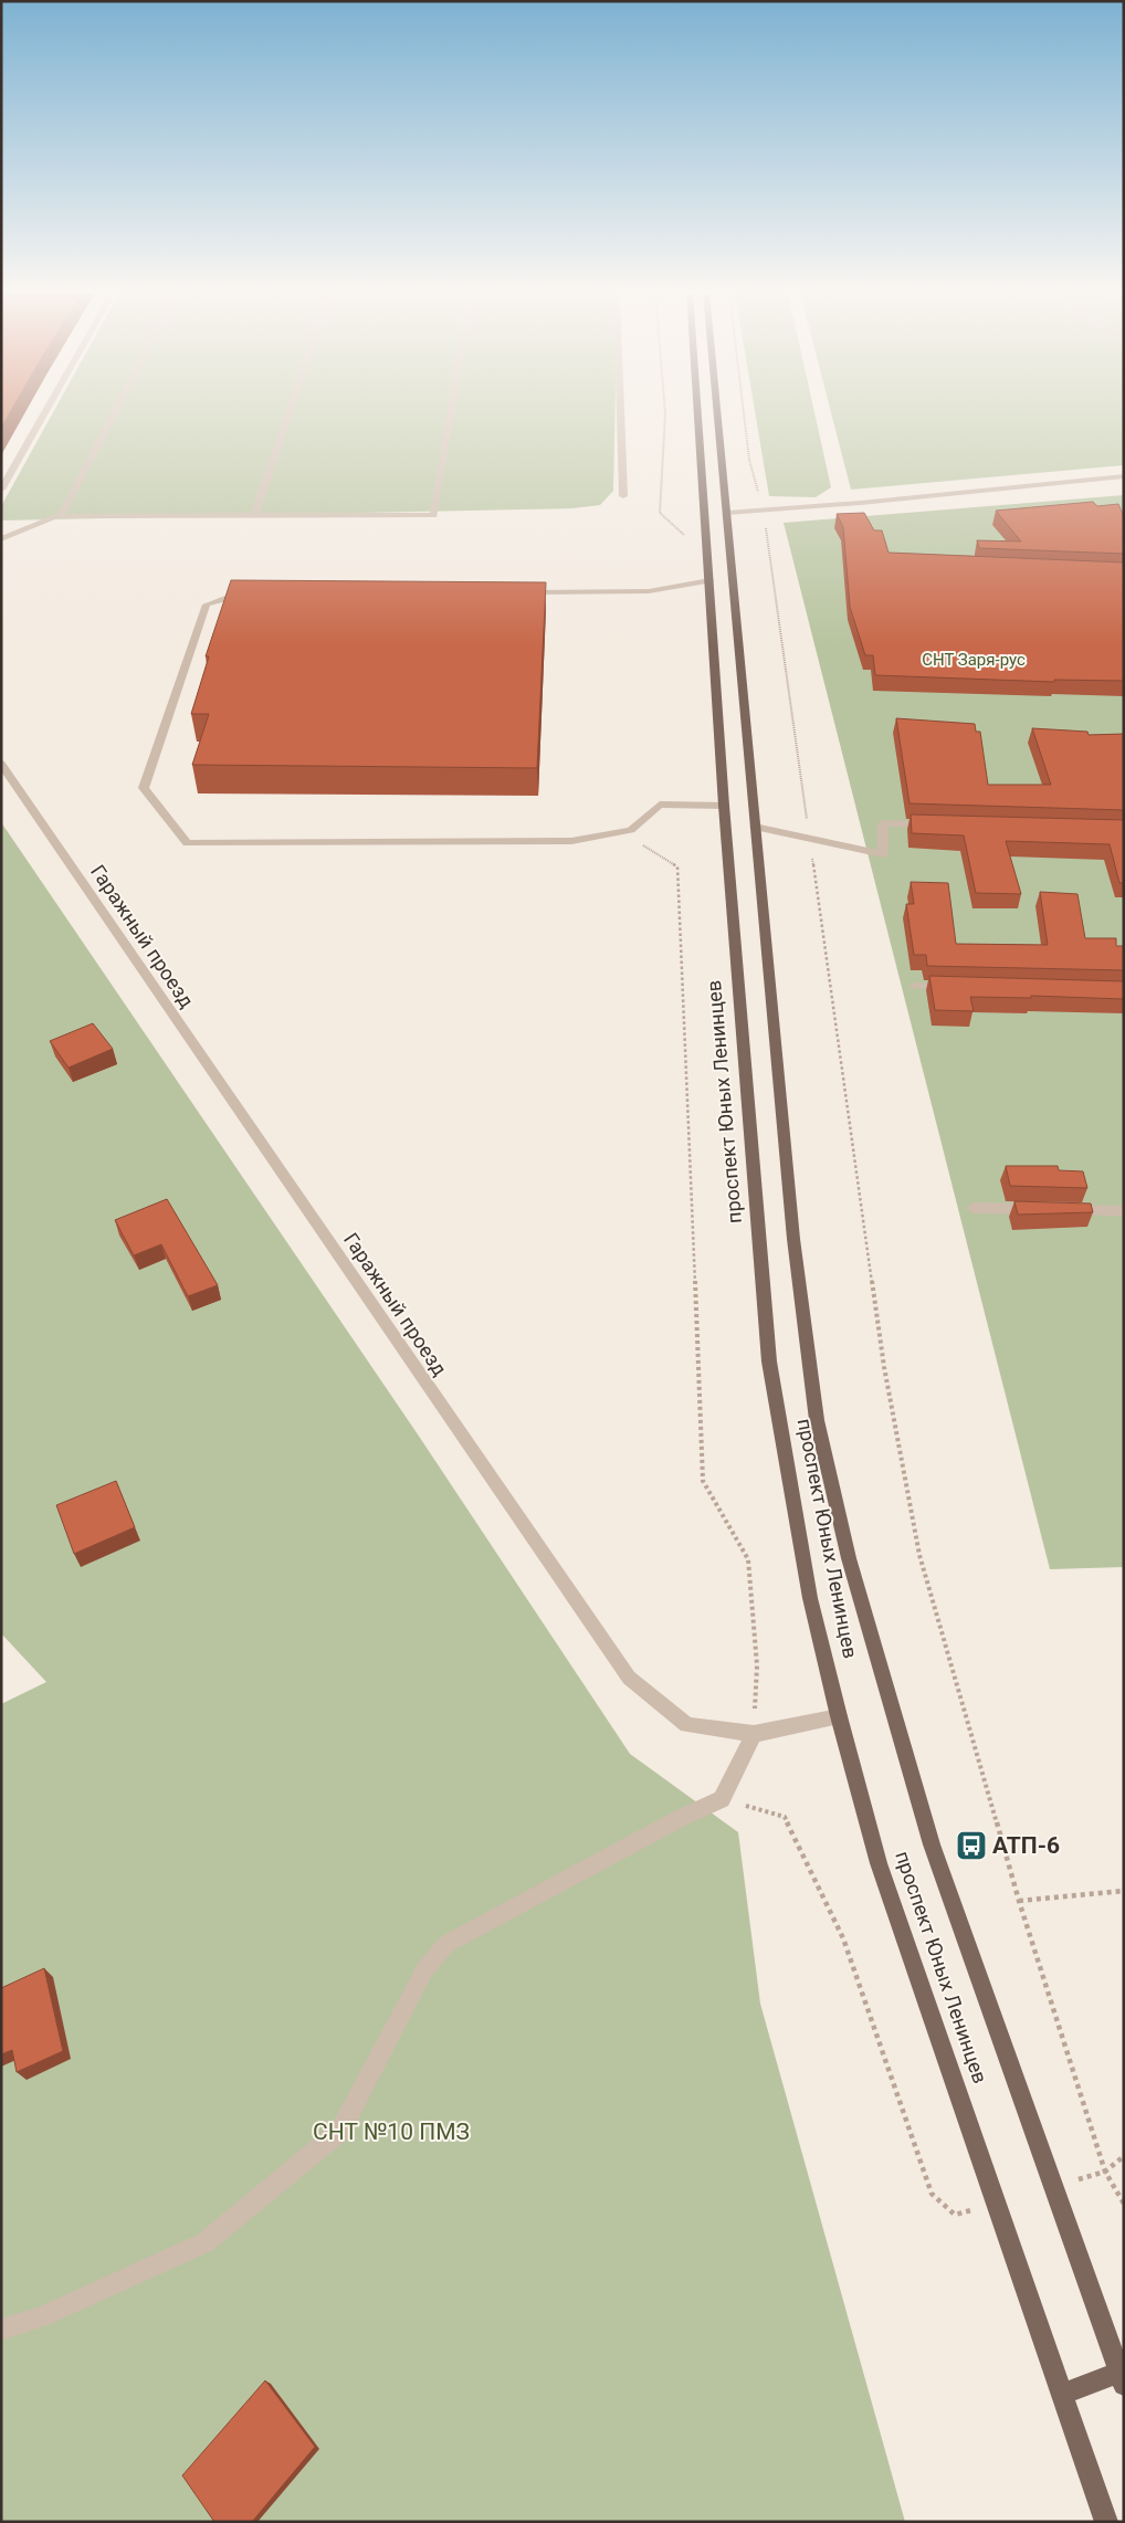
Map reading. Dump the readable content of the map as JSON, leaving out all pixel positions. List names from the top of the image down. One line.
{"streets":{"main road":["проспект Юных Ленинцев"],"street":["Гаражный проезд"]},"crossings":[["Гаражный проезд","проспект Юных Ленинцев"]],"parks":["СНТ Заря-рус","СНТ №10 ПМЗ"],"places":{"bus stop":["АТП-6"]}}
